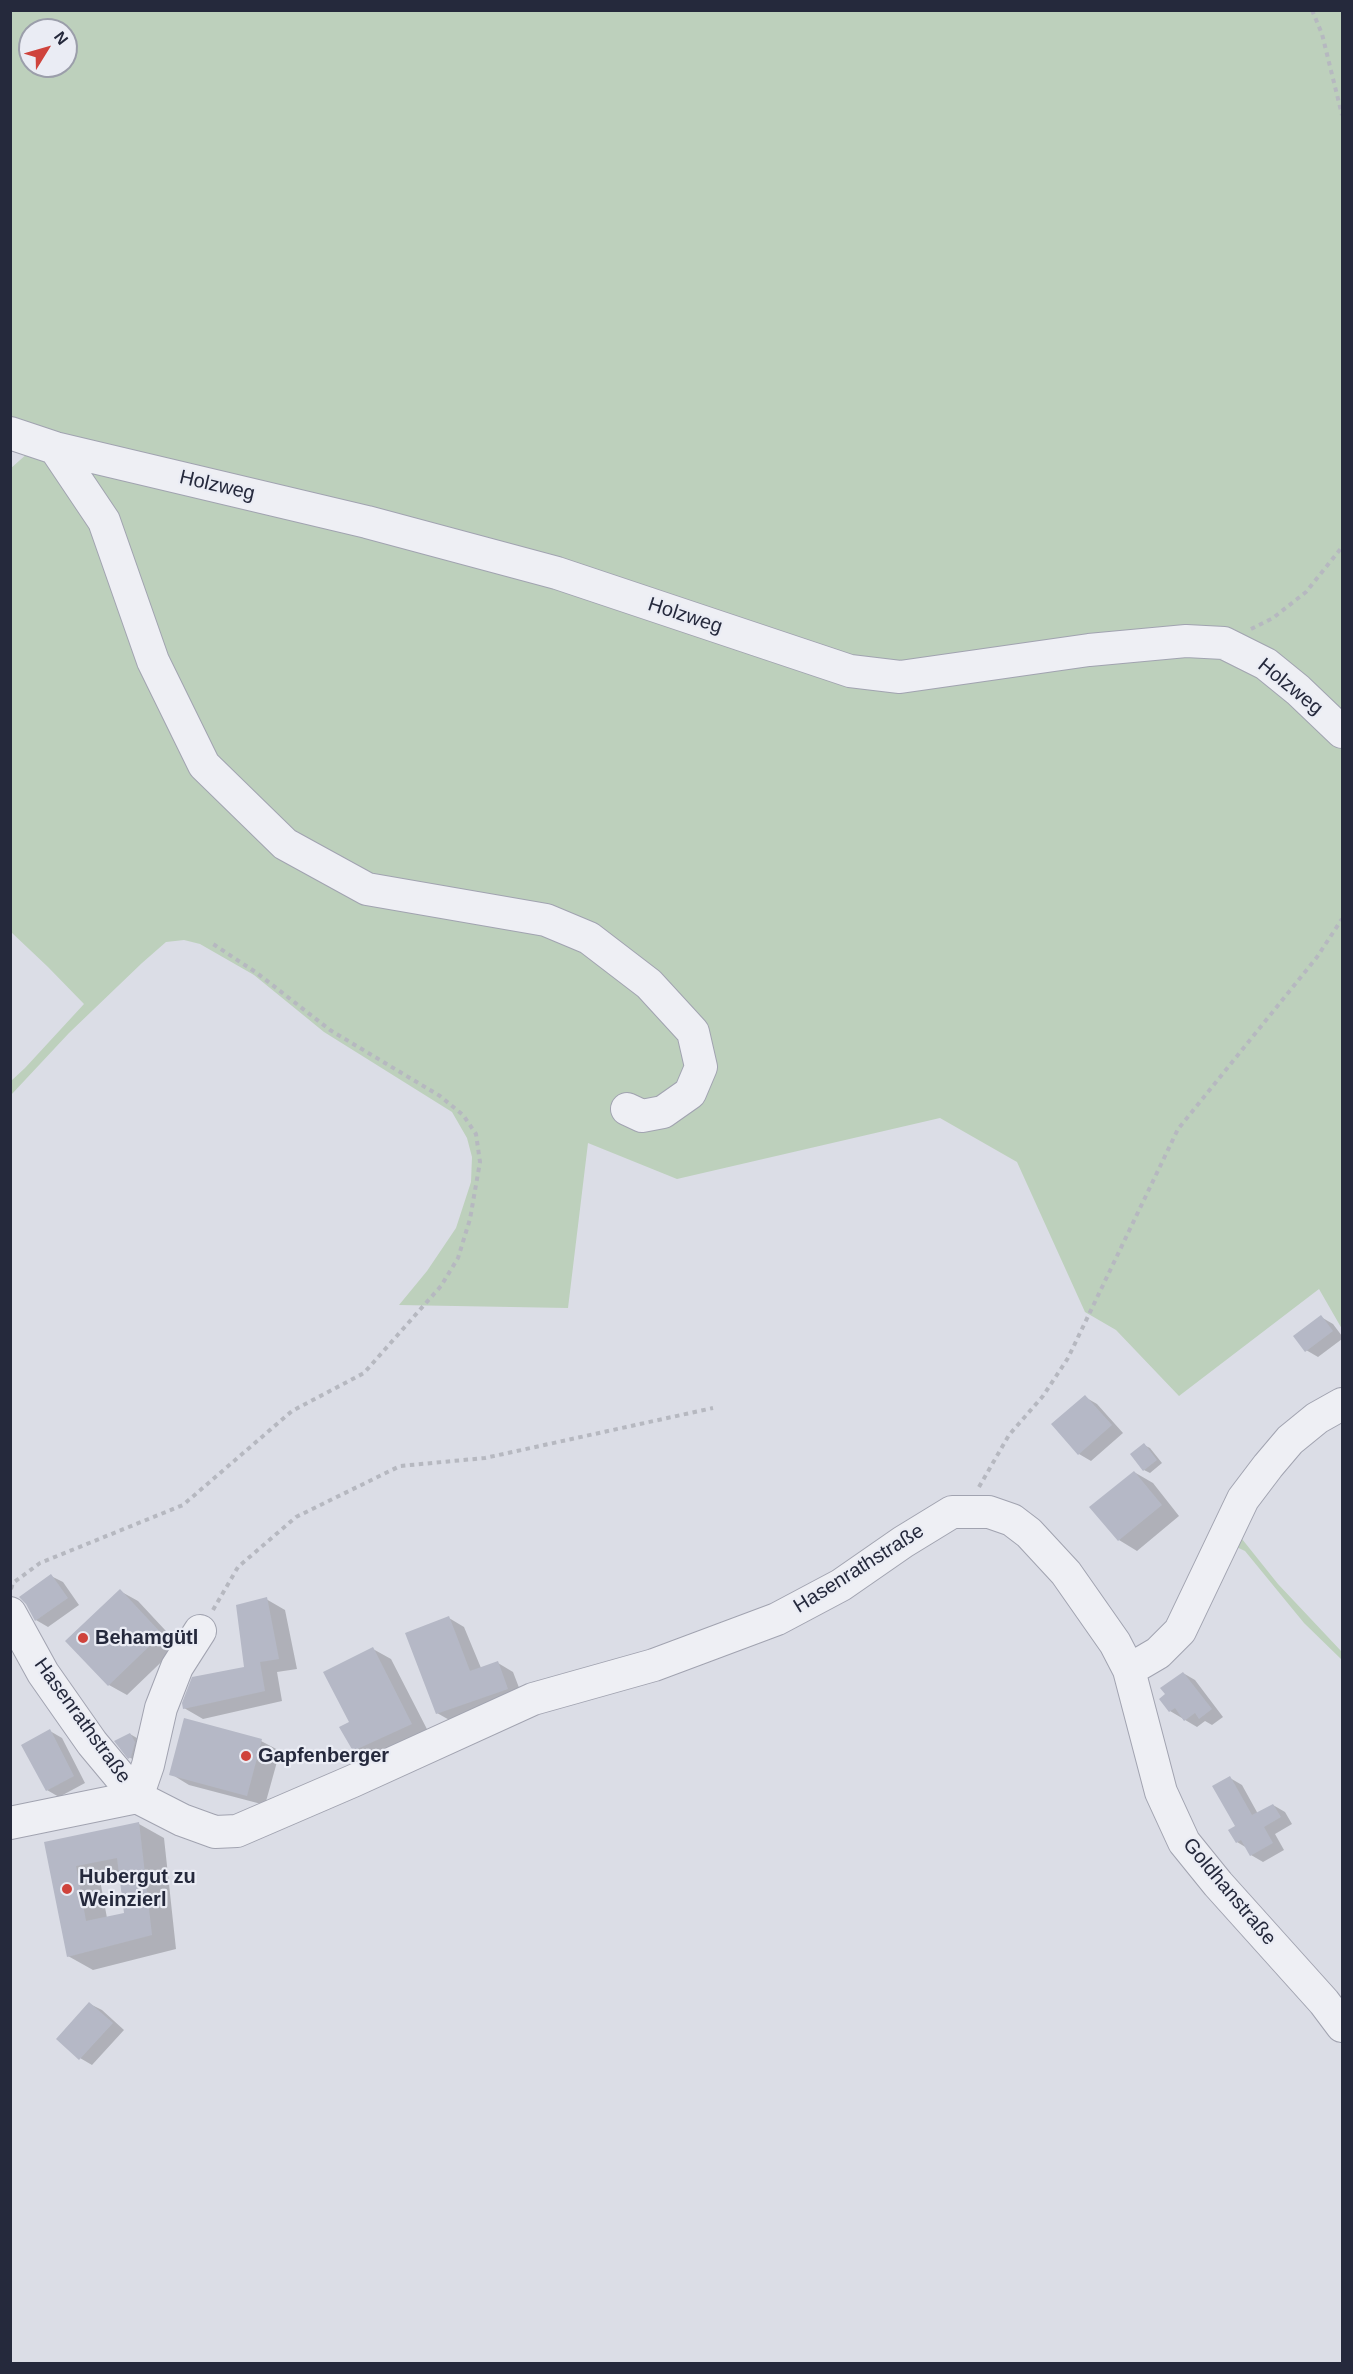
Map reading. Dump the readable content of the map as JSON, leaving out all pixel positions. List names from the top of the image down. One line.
{"streets":{"street":["Holzweg","Hasenrathstraße","Goldhanstraße"]},"places":["Behamgütl","Gapfenberger","Hubergut zu Weinzierl"],"north":"top right"}
